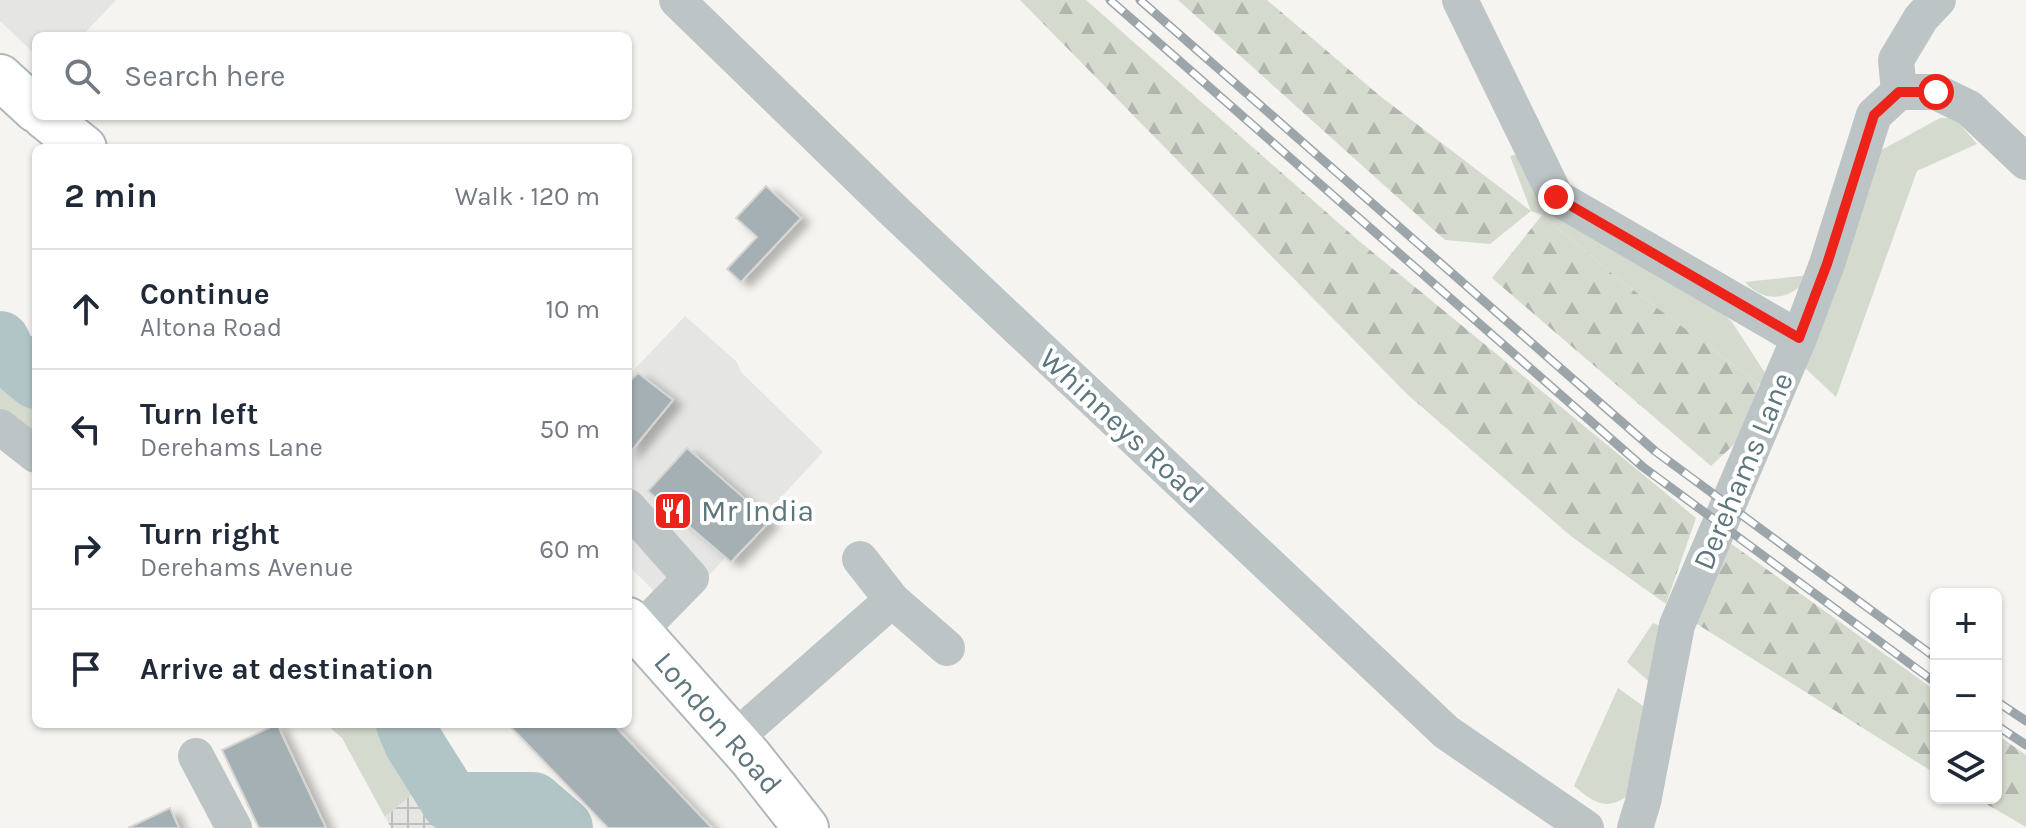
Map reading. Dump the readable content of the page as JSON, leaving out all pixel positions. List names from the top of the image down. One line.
{"streets":{"main road":["London Road"],"street":["Whinneys Road","Derehams Lane"]},"places":{"restaurant":["Mr India"]},"page":{"search":"Search here","heading":["2 min","Walk · 120 m"],"list":[["Continue","Altona Road","10 m"],["Turn left","Derehams Lane","50 m"],["Turn right","Derehams Avenue","60 m"],"Arrive at destination"],"map_buttons":["+","−"]}}
